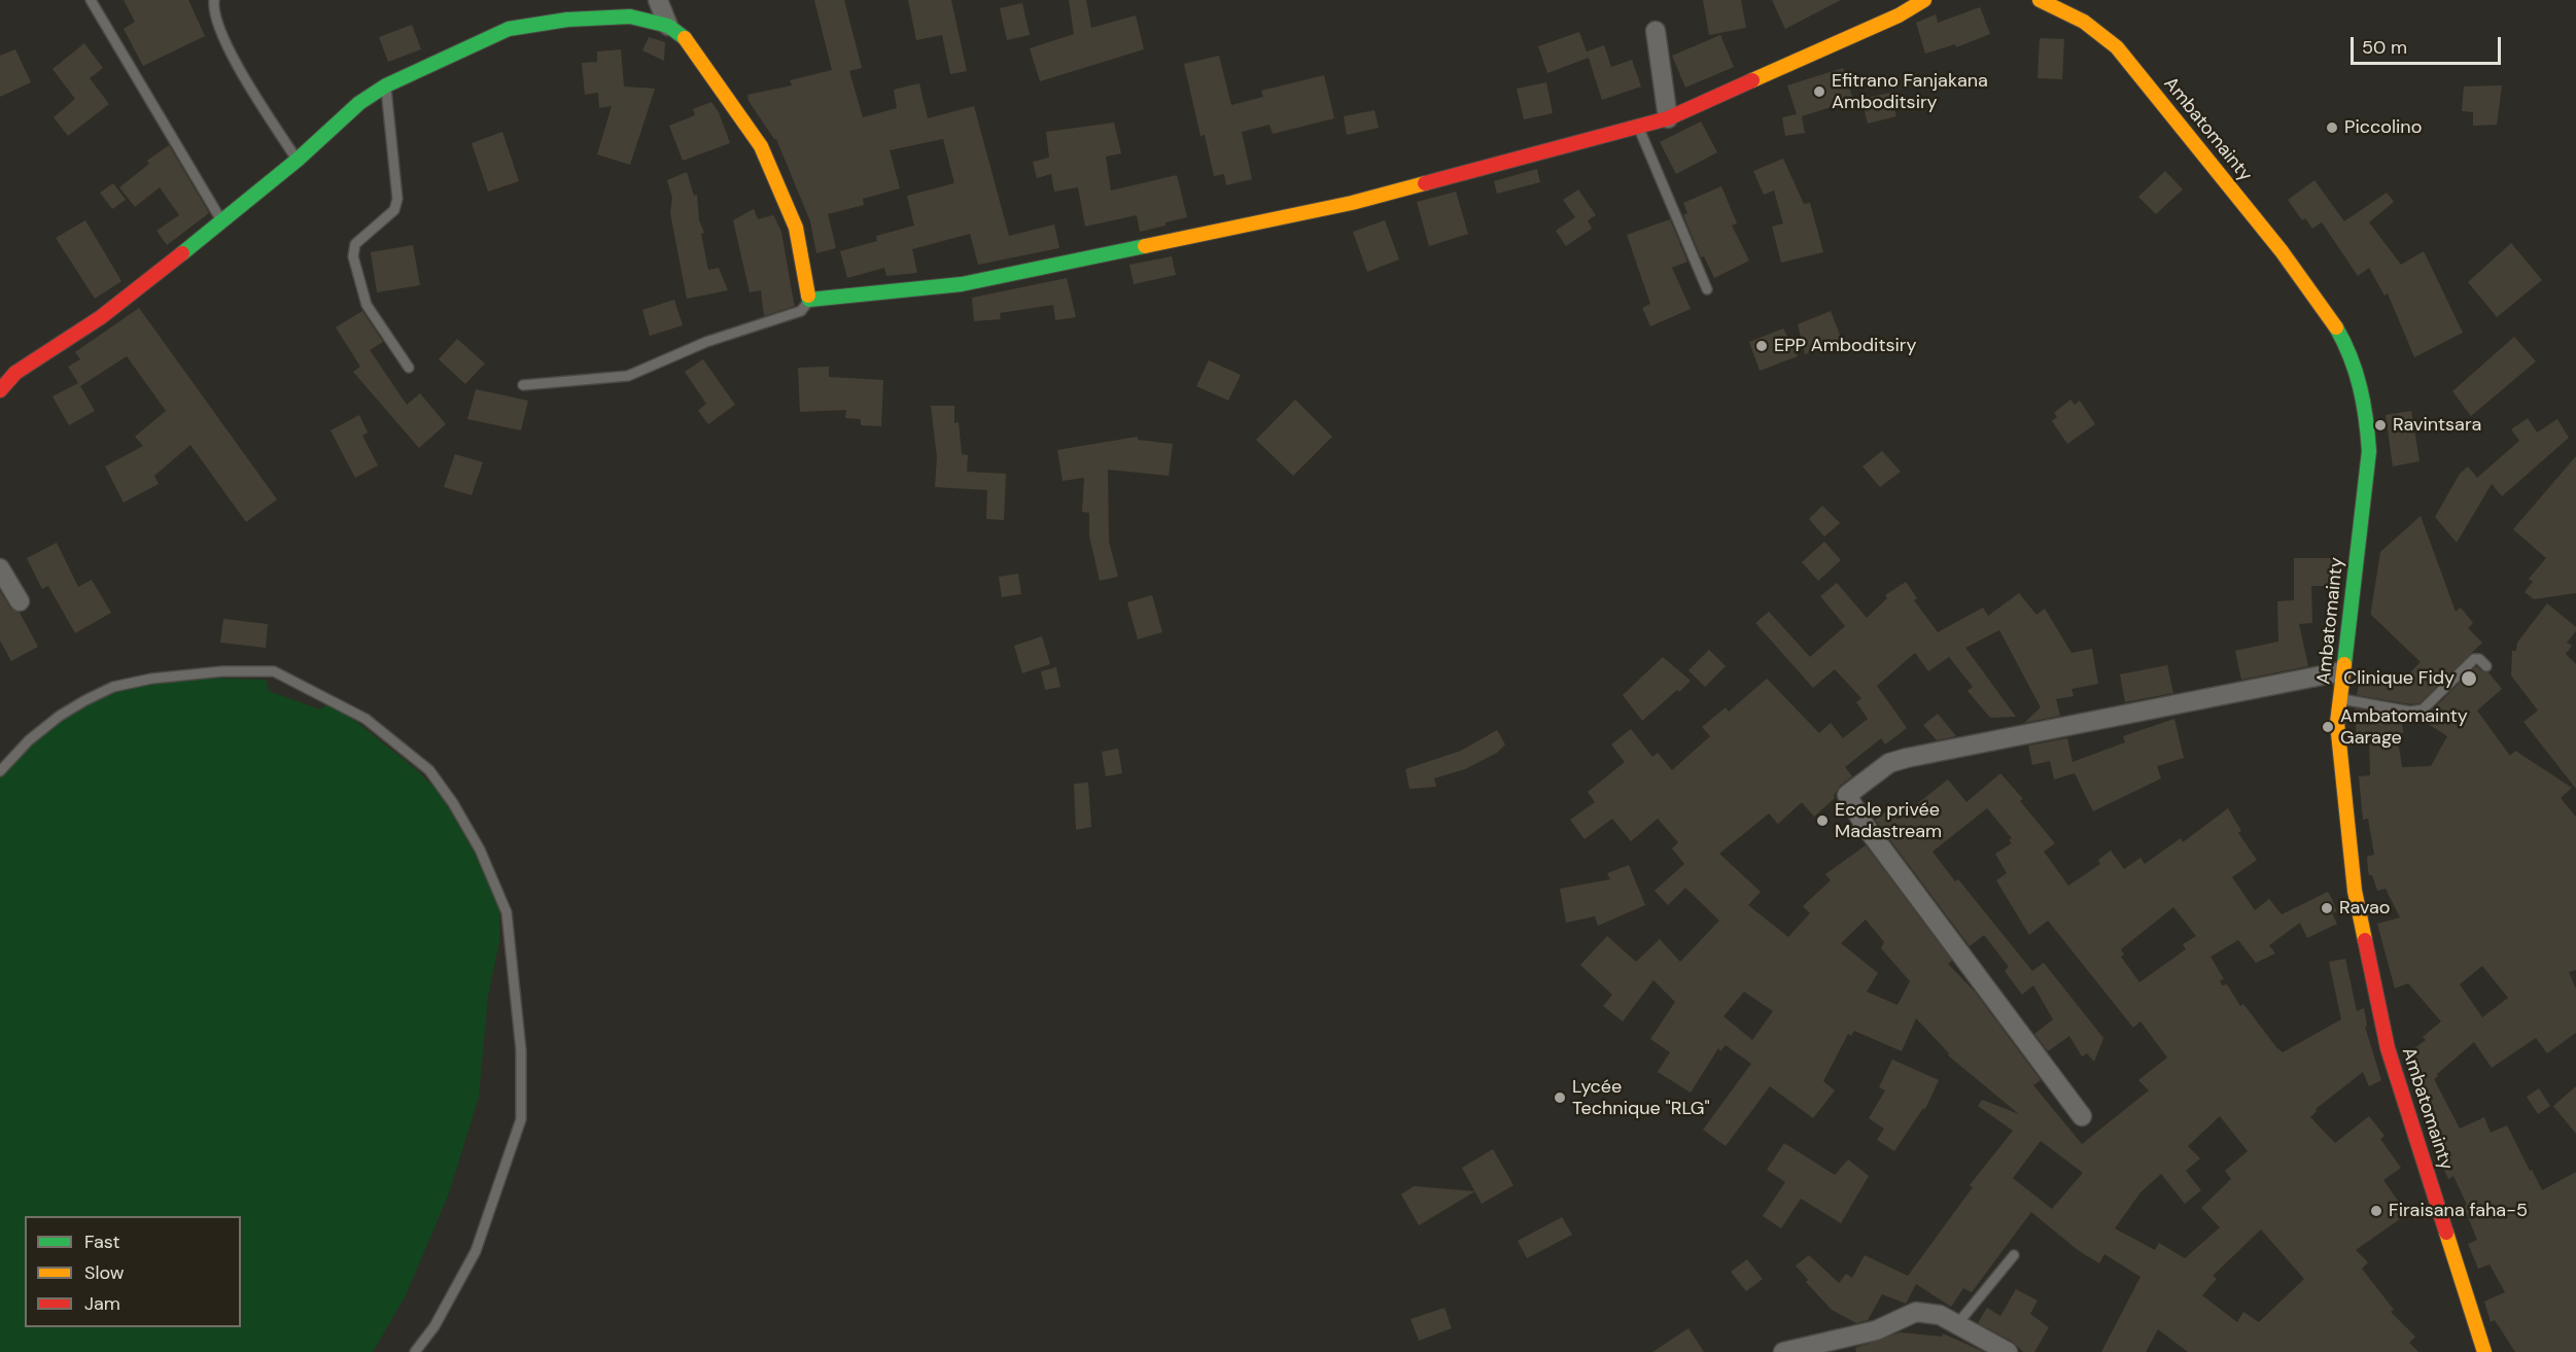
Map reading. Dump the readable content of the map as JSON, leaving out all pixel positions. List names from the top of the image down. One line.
{"streets":{"street":["Ambatomainty"]},"places":["Efitrano Fanjakana Amboditsiry","Piccolino","EPP Amboditsiry","Ravintsara","Clinique Fidy","Ambatomainty Garage","Ecole privée Madastream","Ravao","Lycée Technique \"RLG\"","Firaisana faha-5"],"legend":["Fast","Slow","Jam"],"scale_bar":"50 m"}
